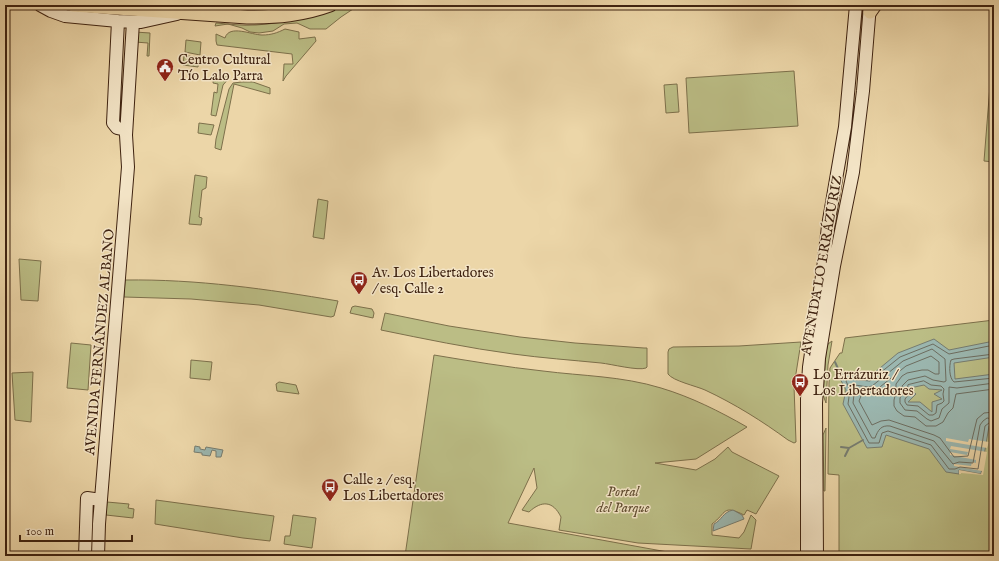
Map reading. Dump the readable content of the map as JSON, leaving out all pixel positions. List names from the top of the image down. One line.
{"streets":{"main road":["AVENIDA LO ERRÁZURIZ","AVENIDA FERNÁNDEZ ALBANO"]},"parks":["Portal del Parque"],"places":{"public building":["Centro Cultural Tío Lalo Parra"],"bus stop":["Av. Los Libertadores / esq. Calle 2","Lo Errázuriz / Los Libertadores","Calle 2 / esq. Los Libertadores"]},"scale_bar":"100 m"}
